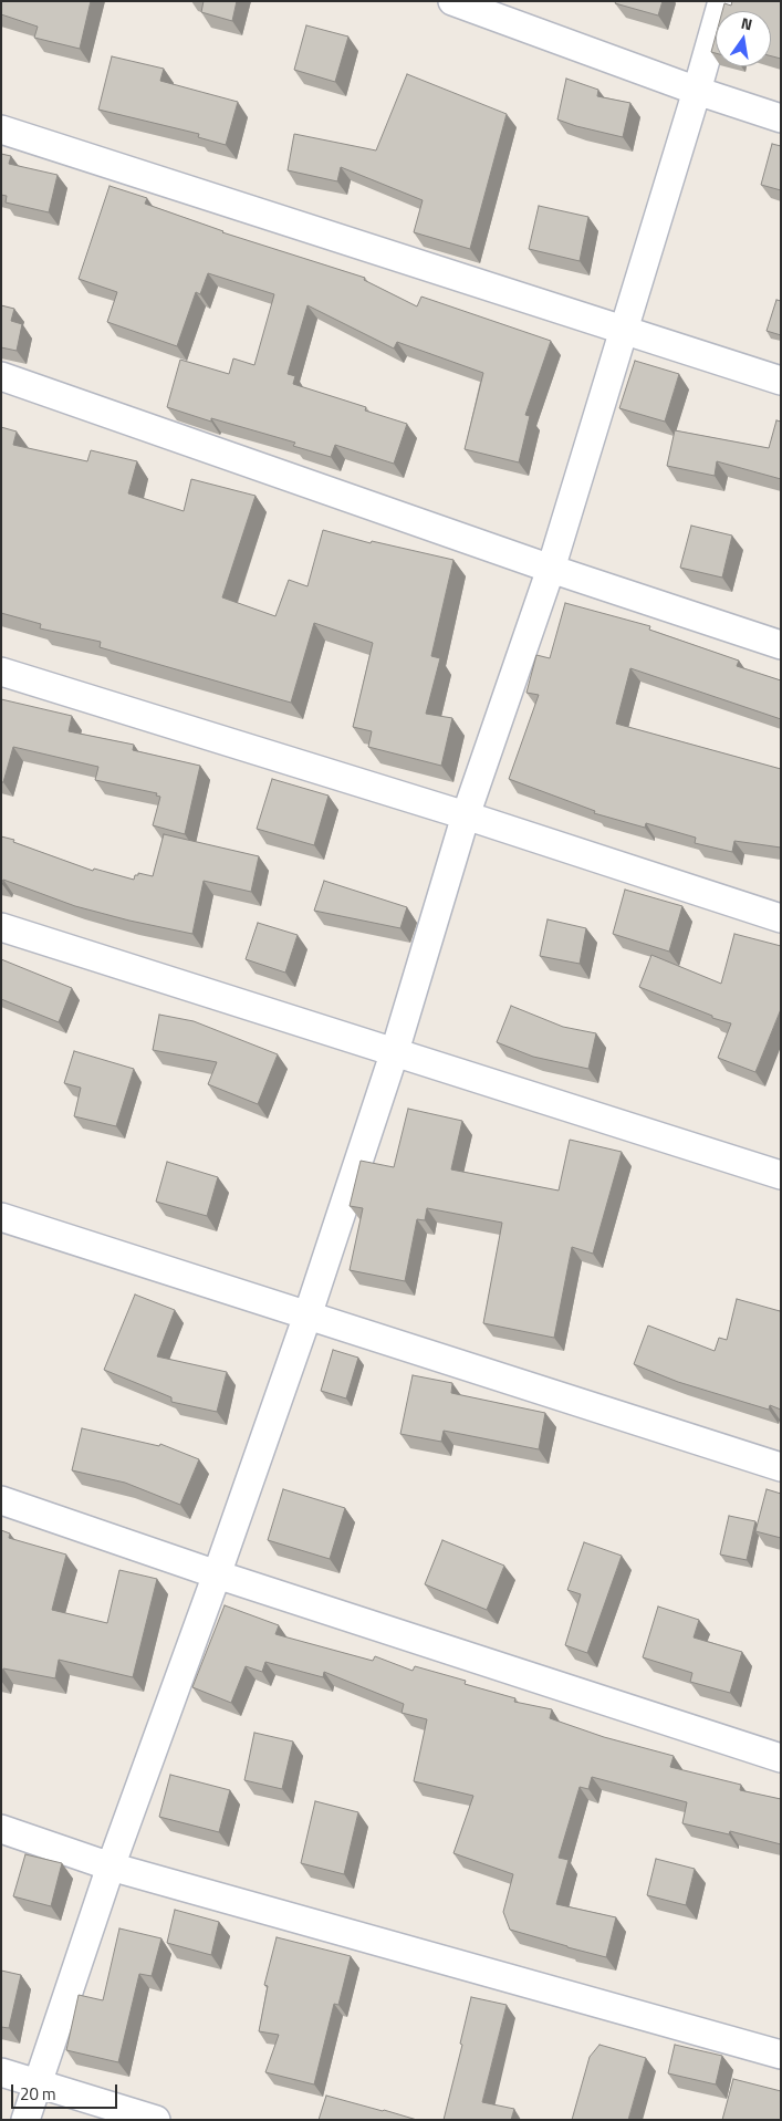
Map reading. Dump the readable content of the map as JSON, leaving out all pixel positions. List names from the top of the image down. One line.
{"scale_bar":"20 m","north":"top"}
